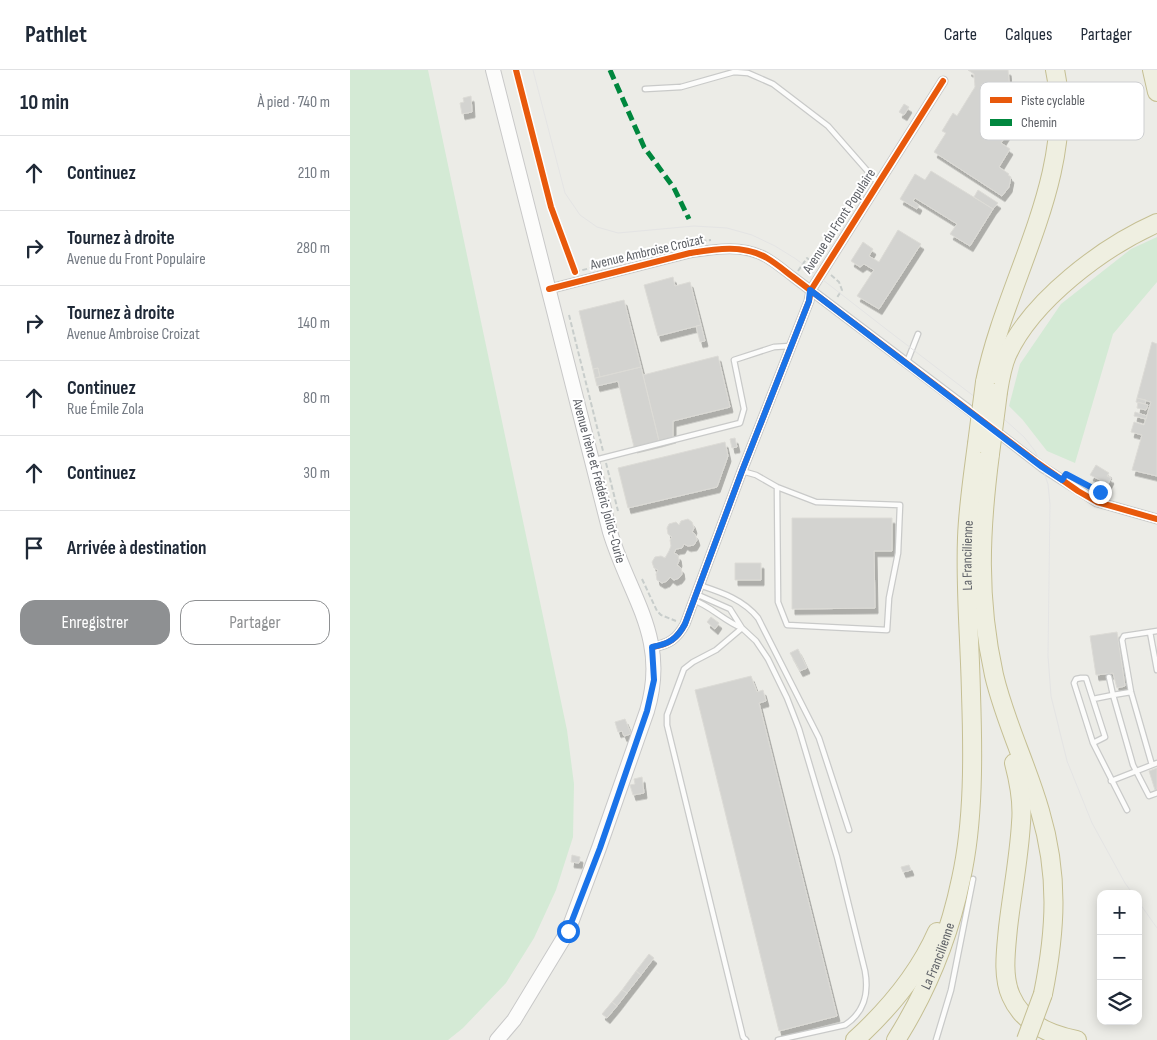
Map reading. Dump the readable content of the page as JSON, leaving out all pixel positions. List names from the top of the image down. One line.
{"streets":{"highway":["La Francilienne"],"main road":["Avenue Irène et Frédéric Joliot-Curie"],"street":["Avenue du Front Populaire","Avenue Ambroise Croizat"]},"crossings":[["Avenue du Front Populaire","Avenue Ambroise Croizat"],["Avenue du Front Populaire","Avenue Irène et Frédéric Joliot-Curie"],["Avenue Ambroise Croizat","Avenue Irène et Frédéric Joliot-Curie"]],"legend":["Piste cyclable","Chemin"],"page":{"header":"Pathlet","nav":["Carte","Calques","Partager"],"heading":["10 min","À pied · 740 m"],"list":[["Continuez","210 m"],["Tournez à droite","Avenue du Front Populaire","280 m"],["Tournez à droite","Avenue Ambroise Croizat","140 m"],["Continuez","Rue Émile Zola","80 m"],["Continuez","30 m"],"Arrivée à destination"],"buttons":["Enregistrer","Partager"],"map_buttons":["+","−"]}}
